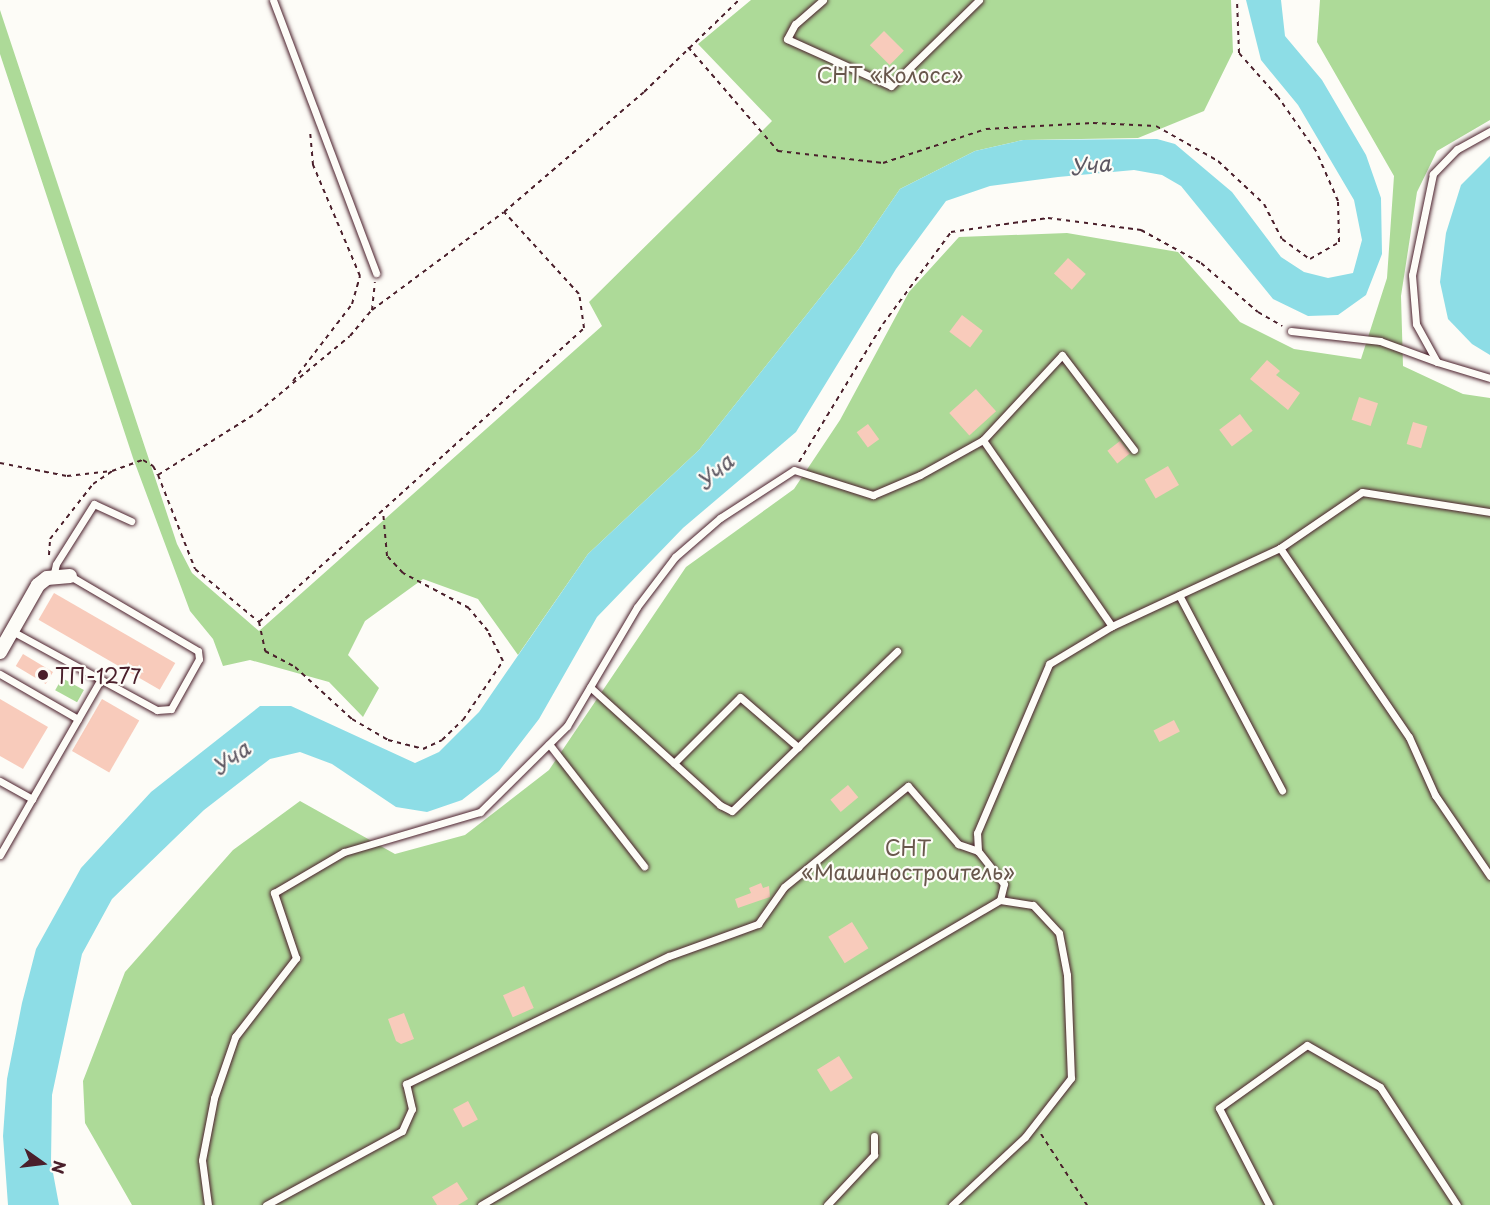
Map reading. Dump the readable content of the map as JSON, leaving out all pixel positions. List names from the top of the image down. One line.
{"water":["Уча"],"parks":["СНТ «Колосс»","СНТ «Машиностроитель»"],"places":["ТП-1277"],"north":"right"}
